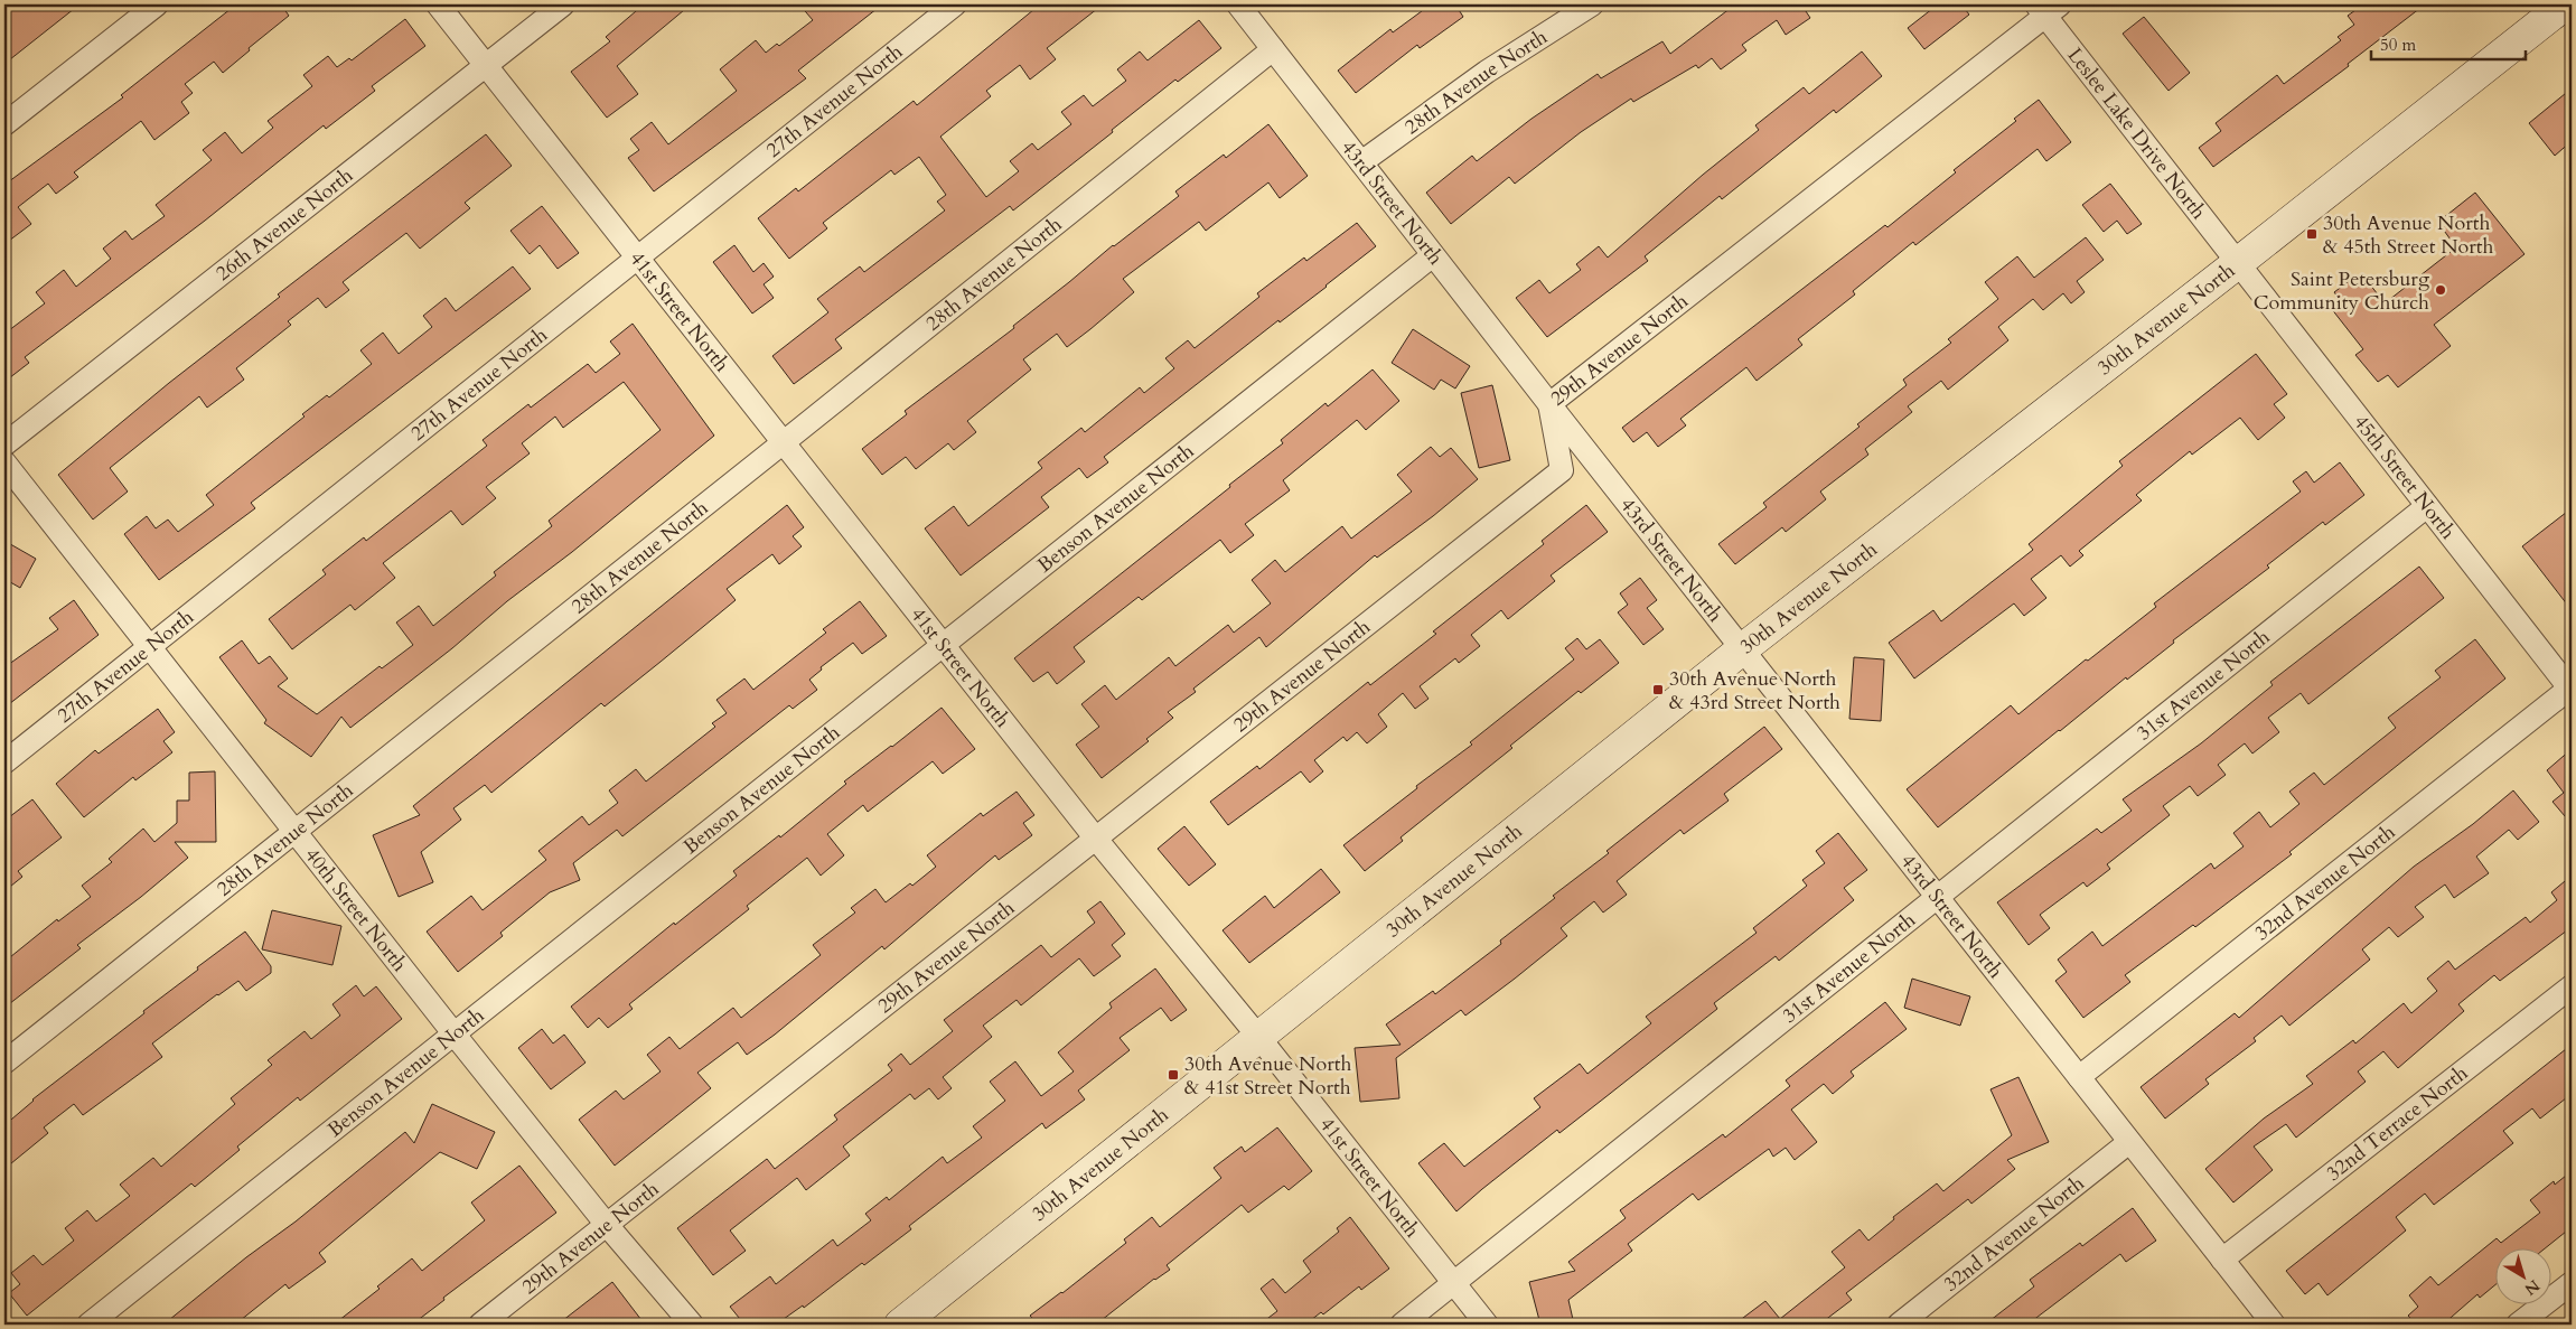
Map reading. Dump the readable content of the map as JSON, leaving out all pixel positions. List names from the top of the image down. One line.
{"streets":{"street":["28th Avenue North","27th Avenue North","Leslee Lake Drive North","43rd Street North","26th Avenue North","41st Street North","30th Avenue North","29th Avenue North","45th Street North","Benson Avenue North","31st Avenue North","32nd Avenue North","40th Street North","32nd Terrace North"]},"crossings":[["28th Avenue North","43rd Street North"],["28th Avenue North","41st Street North"],["28th Avenue North","40th Street North"],["27th Avenue North","41st Street North"],["27th Avenue North","40th Street North"],["Leslee Lake Drive North","30th Avenue North"],["Leslee Lake Drive North","29th Avenue North"],["Leslee Lake Drive North","45th Street North"],["43rd Street North","30th Avenue North"],["43rd Street North","29th Avenue North"],["43rd Street North","Benson Avenue North"],["43rd Street North","31st Avenue North"],["43rd Street North","32nd Avenue North"],["43rd Street North","32nd Terrace North"],["26th Avenue North","41st Street North"],["41st Street North","30th Avenue North"],["41st Street North","29th Avenue North"],["41st Street North","Benson Avenue North"],["41st Street North","31st Avenue North"],["30th Avenue North","45th Street North"],["29th Avenue North","40th Street North"],["45th Street North","31st Avenue North"],["45th Street North","32nd Avenue North"],["Benson Avenue North","40th Street North"]],"places":{"transit":["30th Avenue North & 45th Street North","30th Avenue North & 43rd Street North","30th Avenue North & 41st Street North"],"other":["Saint Petersburg Community Church"]},"scale_bar":"50 m","north":"bottom right"}
